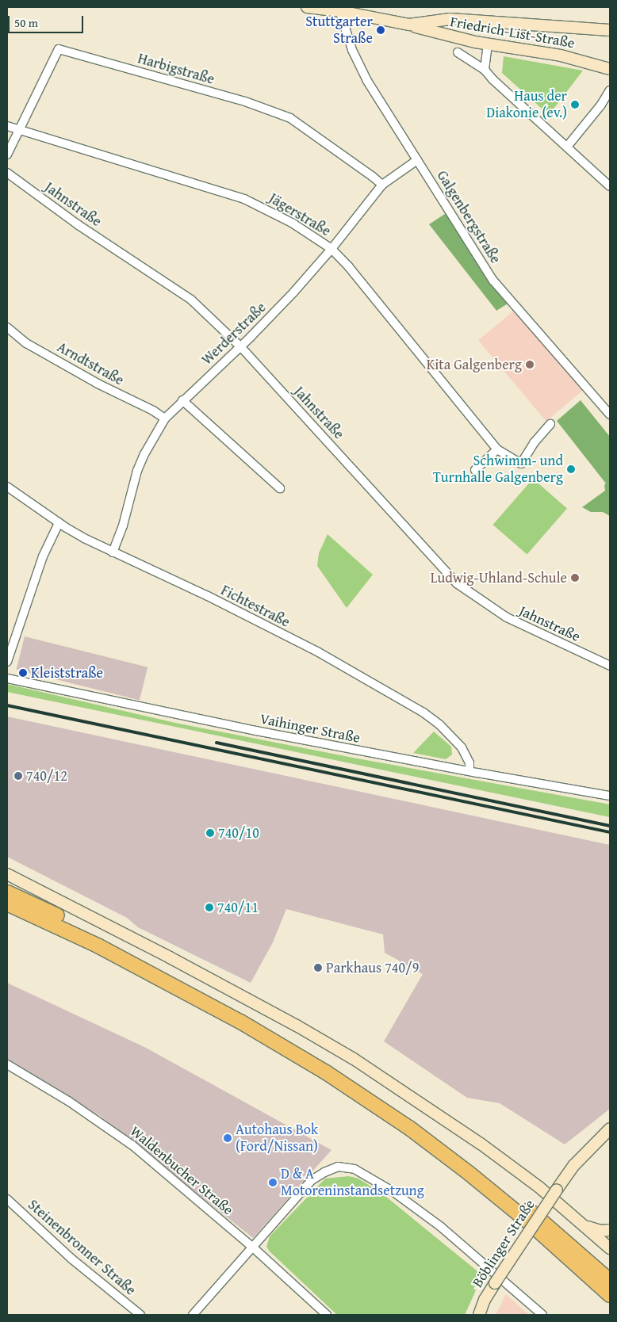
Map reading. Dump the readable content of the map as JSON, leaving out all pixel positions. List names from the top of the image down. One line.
{"streets":{"main road":["Friedrich-List-Straße","Böblinger Straße"],"street":["Harbigstraße","Jahnstraße","Jägerstraße","Galgenbergstraße","Werderstraße","Arndtstraße","Fichtestraße","Vaihinger Straße","Waldenbucher Straße","Steinenbronner Straße"]},"crossings":[["Harbigstraße","Jägerstraße"],["Harbigstraße","Werderstraße"],["Jahnstraße","Werderstraße"],["Jägerstraße","Werderstraße"],["Galgenbergstraße","Werderstraße"],["Werderstraße","Arndtstraße"],["Werderstraße","Fichtestraße"],["Fichtestraße","Vaihinger Straße"]],"places":["Stuttgarter Straße","Haus der Diakonie (ev.)","Kita Galgenberg","Schwimm- und Turnhalle Galgenberg","Ludwig-Uhland-Schule","Kleiststraße","740/12","740/10","740/11","Parkhaus 740/9","Autohaus Bok (Ford/Nissan)","D & A Motoreninstandsetzung"],"scale_bar":"50 m"}
